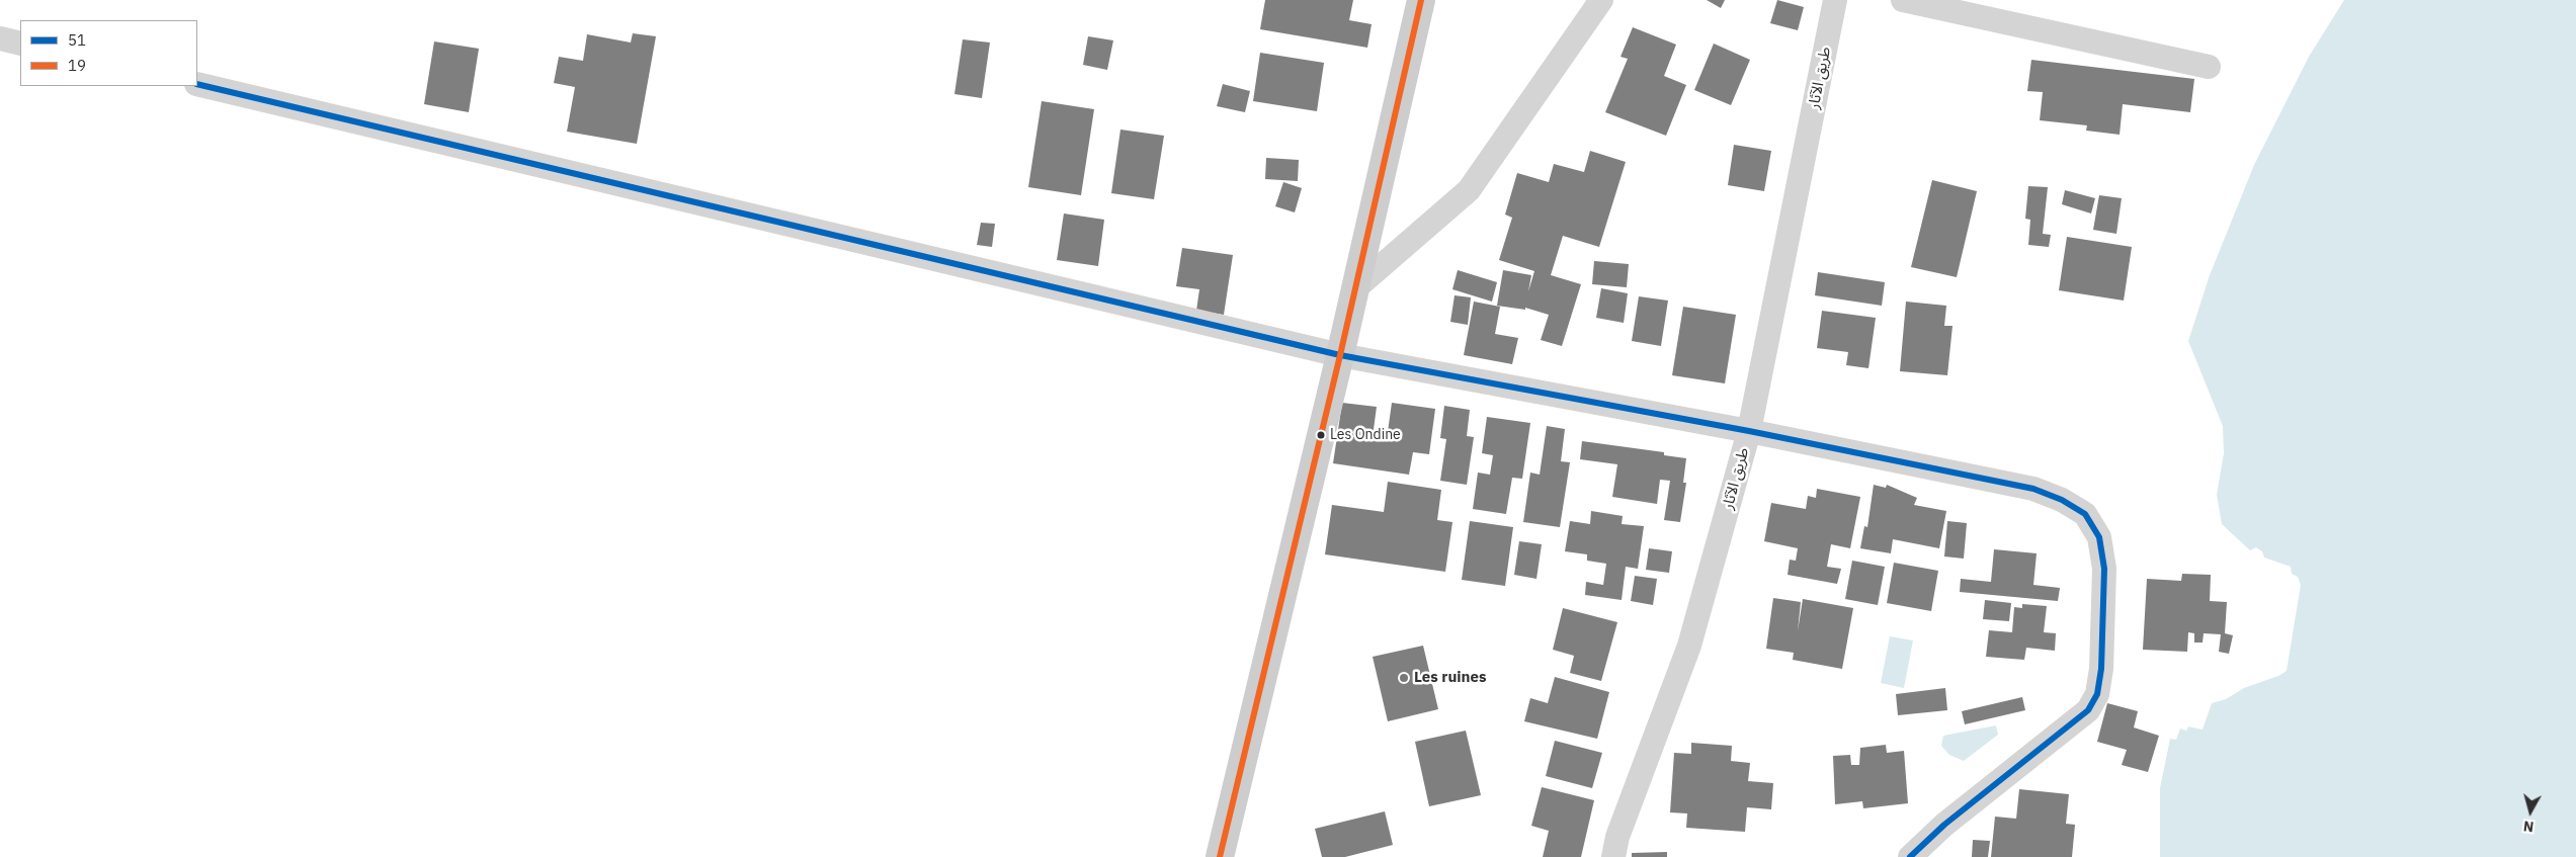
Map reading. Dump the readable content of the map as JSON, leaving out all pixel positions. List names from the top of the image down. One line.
{"streets":{"street":["طريق الآثار"]},"places":["Les Ondine","Les ruines"],"lines":["transit line 19","transit line 51"],"legend":["51","19"],"north":"bottom"}
